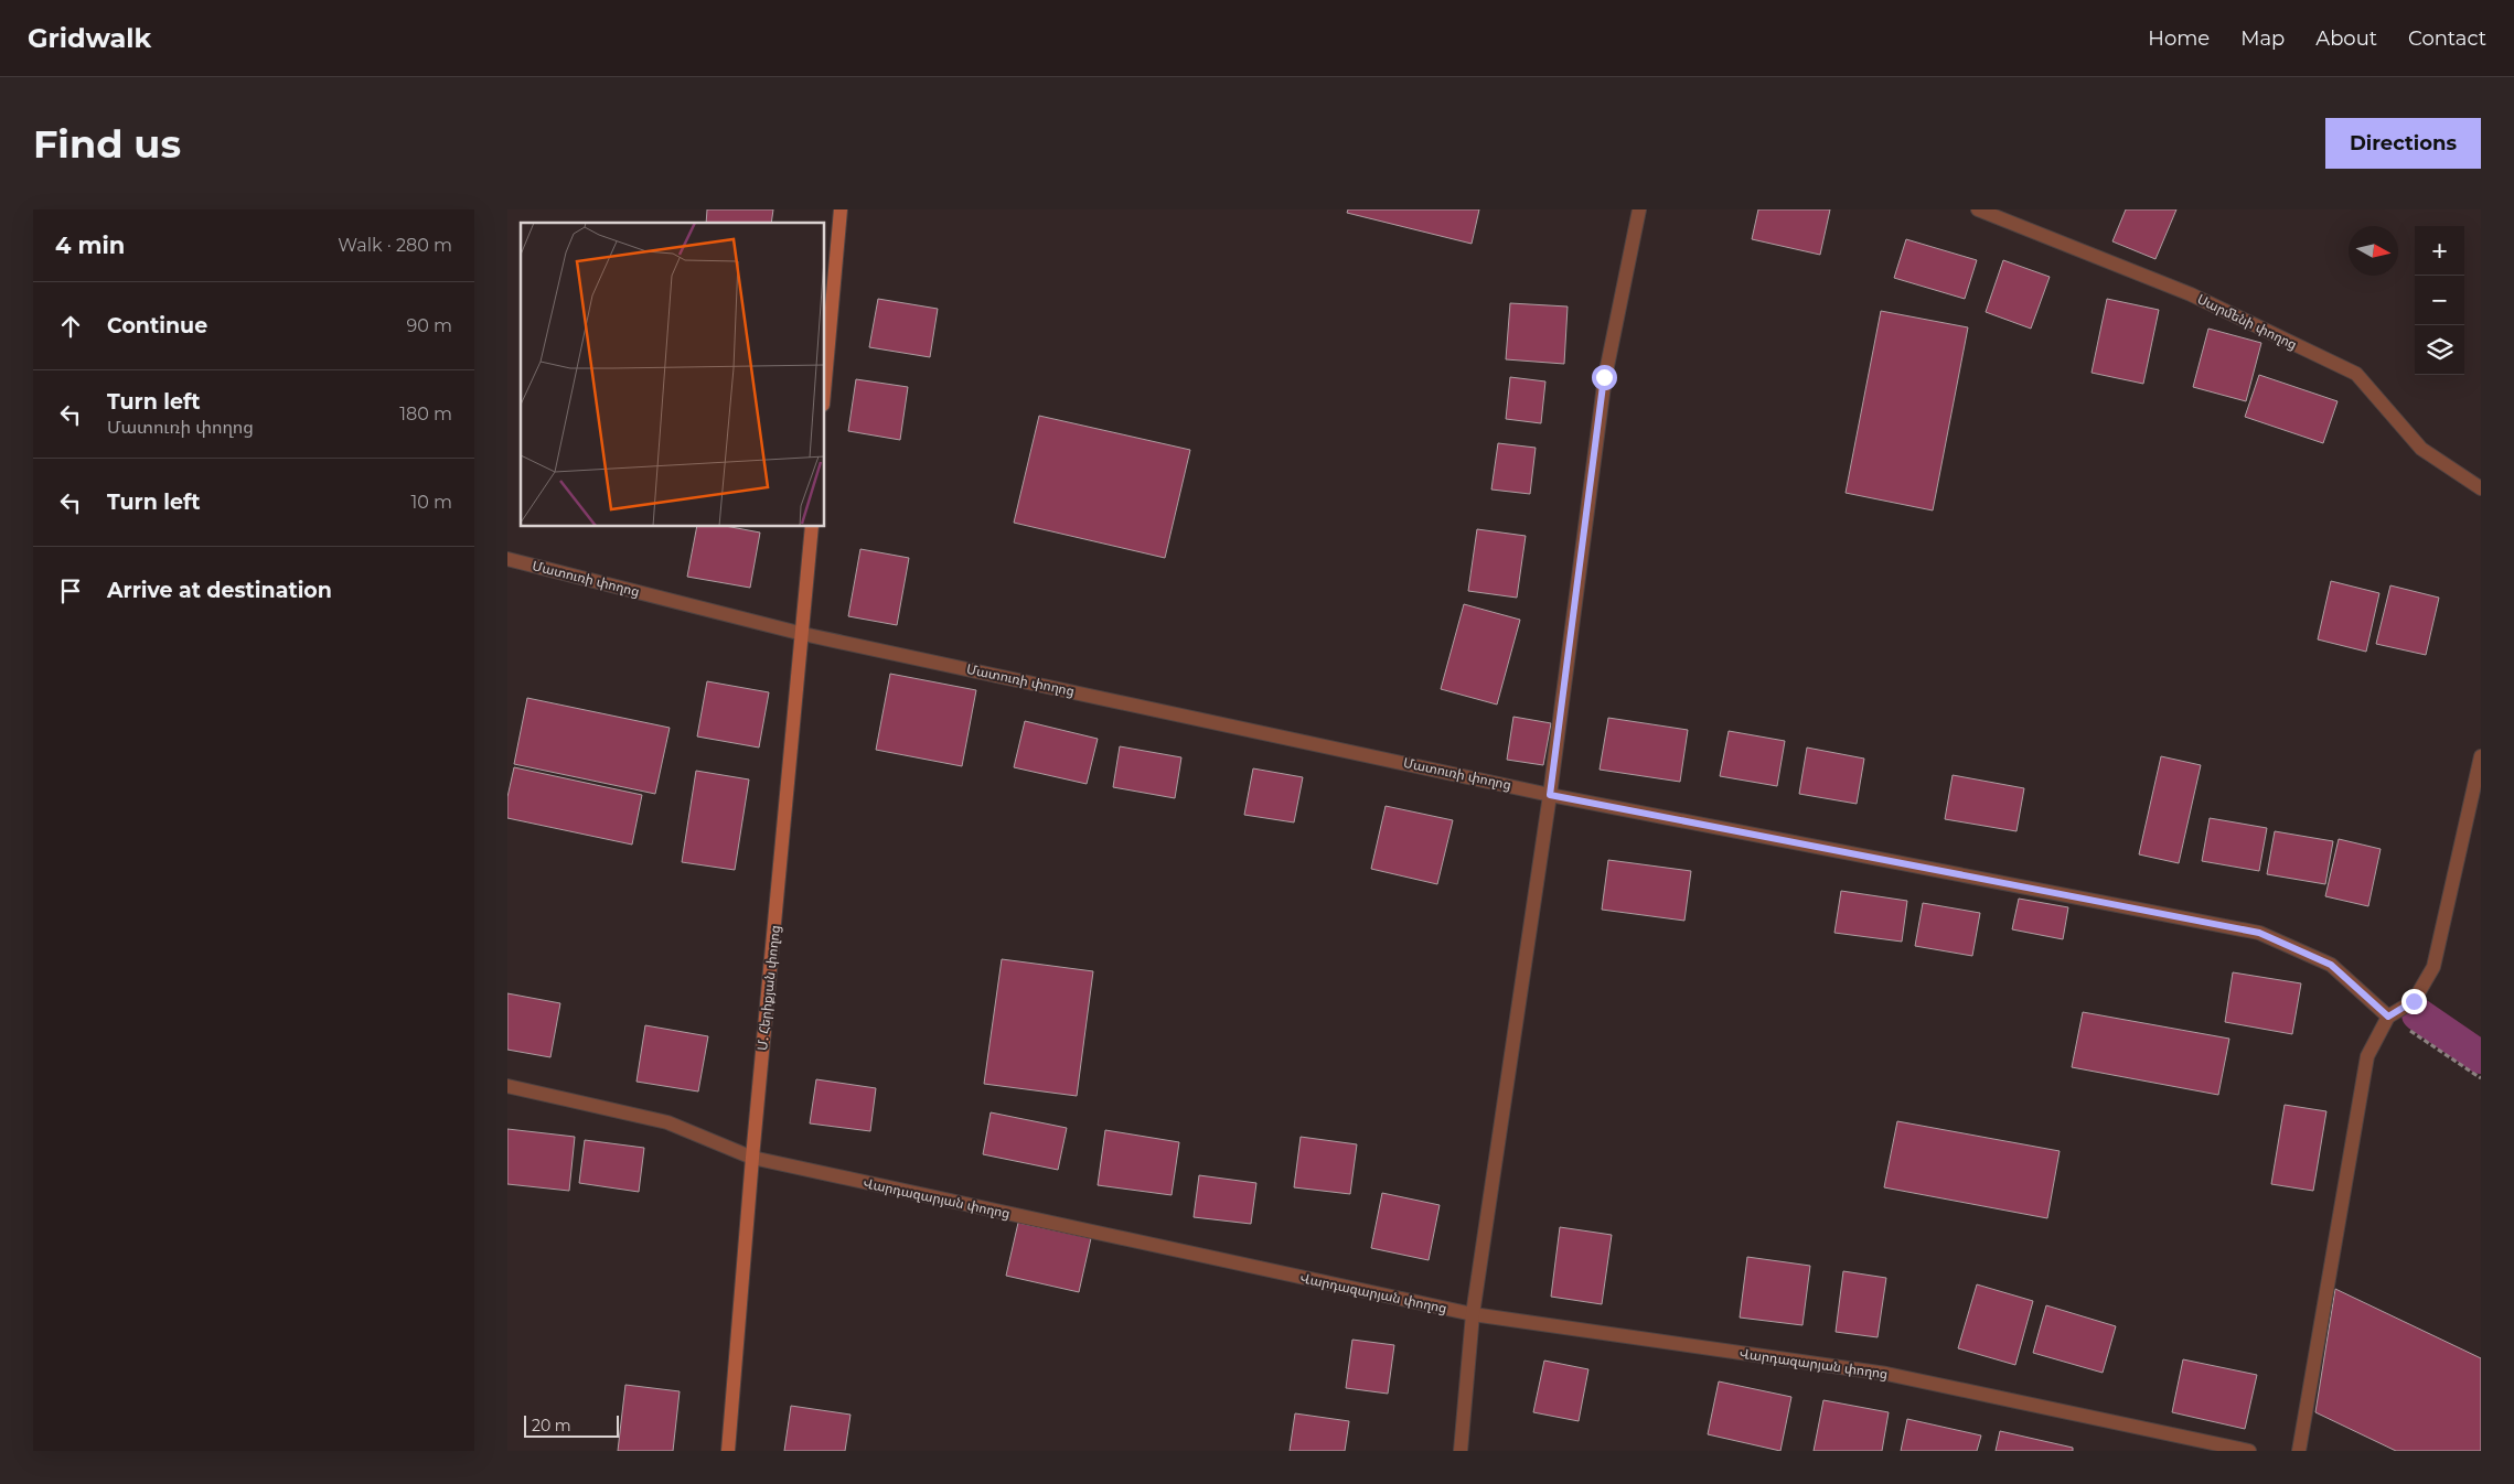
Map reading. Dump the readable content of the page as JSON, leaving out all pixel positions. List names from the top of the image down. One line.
{"streets":{"main road":["Մ. Հերիքյան փողոց"],"street":["Սարմենի փողոց","Մատուռի փողոց","Վարդազարյան փողոց"]},"crossings":[["Մատուռի փողոց","Մ. Հերիքյան փողոց"],["Մ. Հերիքյան փողոց","Վարդազարյան փողոց"]],"scale_bar":"20 m","north":"right","page":{"header":"Gridwalk","nav":["Home","Map","About","Contact"],"buttons":"Directions","title":"Find us","heading":["4 min","Walk · 280 m"],"map_buttons":["+","−"],"list":[["Continue","90 m"],["Turn left","Մատուռի փողոց","180 m"],["Turn left","10 m"],"Arrive at destination"],"scale":"20 m"}}
